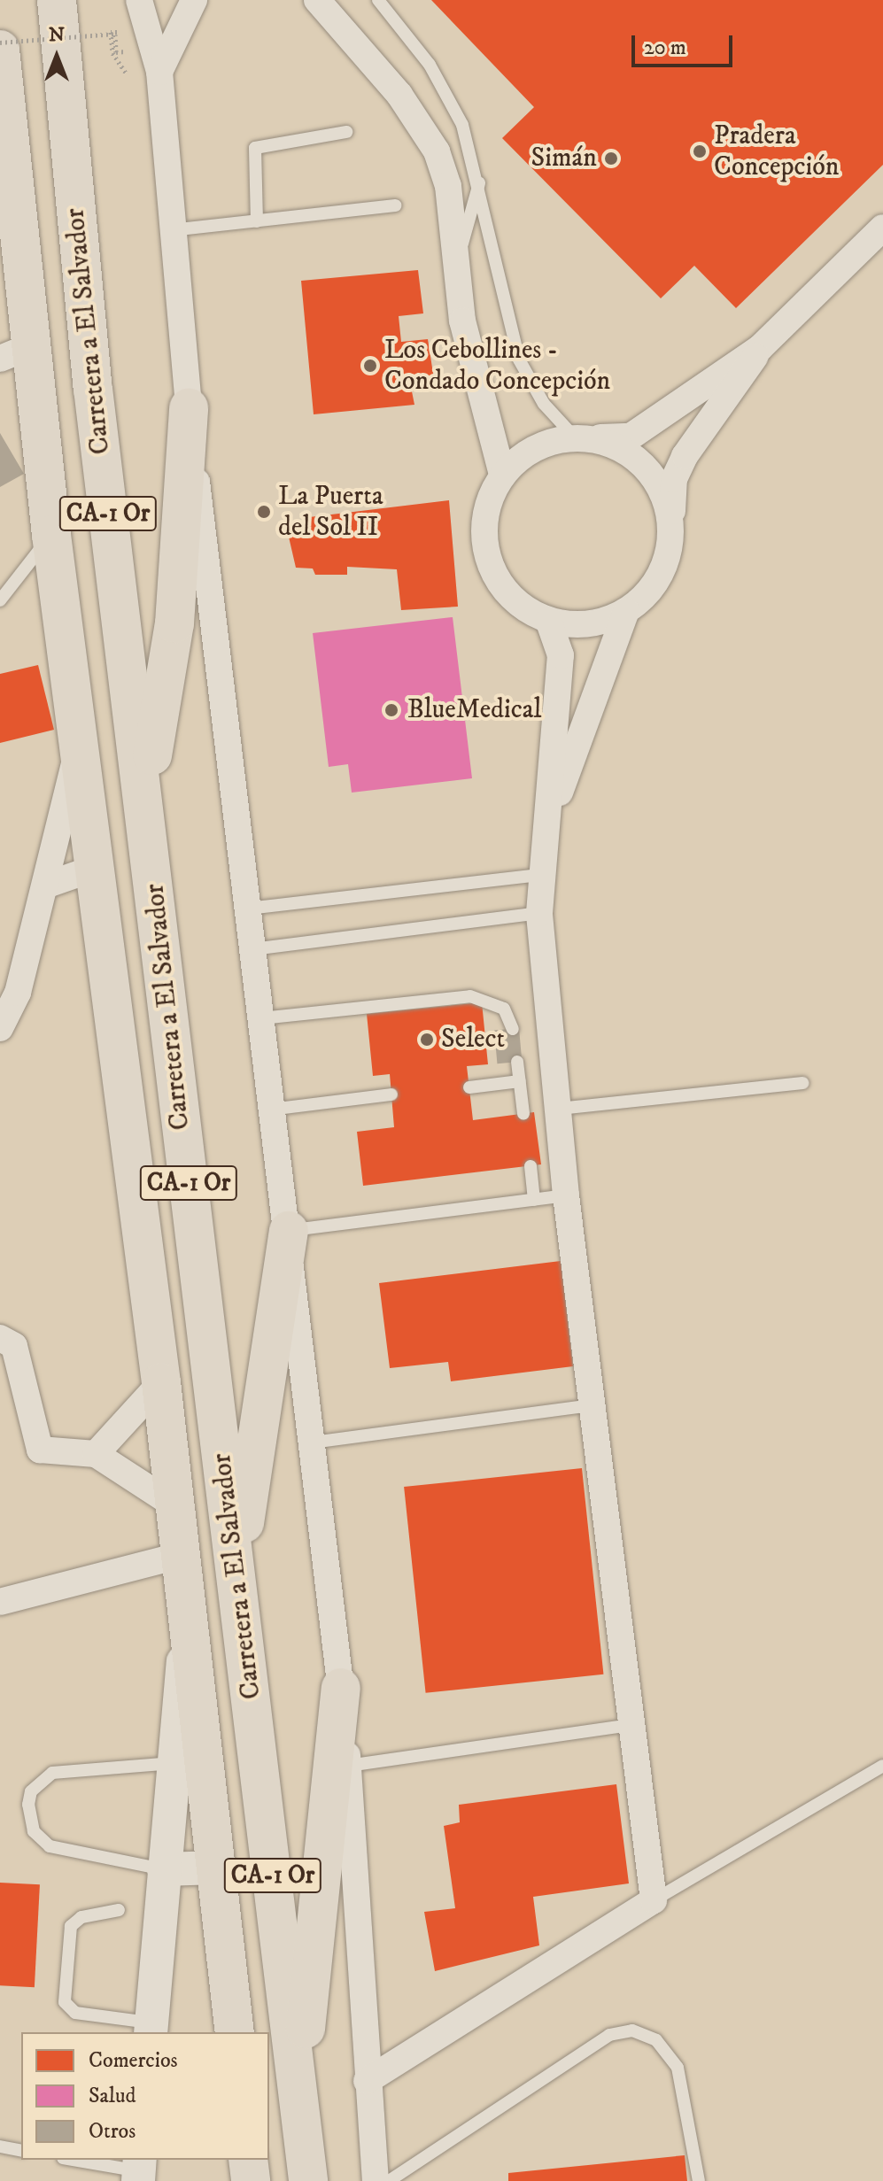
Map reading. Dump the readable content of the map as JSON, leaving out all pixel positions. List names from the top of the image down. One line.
{"streets":{"highway":["Carretera a El Salvador","CA-1 Or"]},"places":["Pradera Concepción","Simán","Los Cebollines - Condado Concepción","La Puerta del Sol II","BlueMedical","Select"],"legend":["Comercios","Salud","Otros"],"scale_bar":"20 m","north":"top"}
